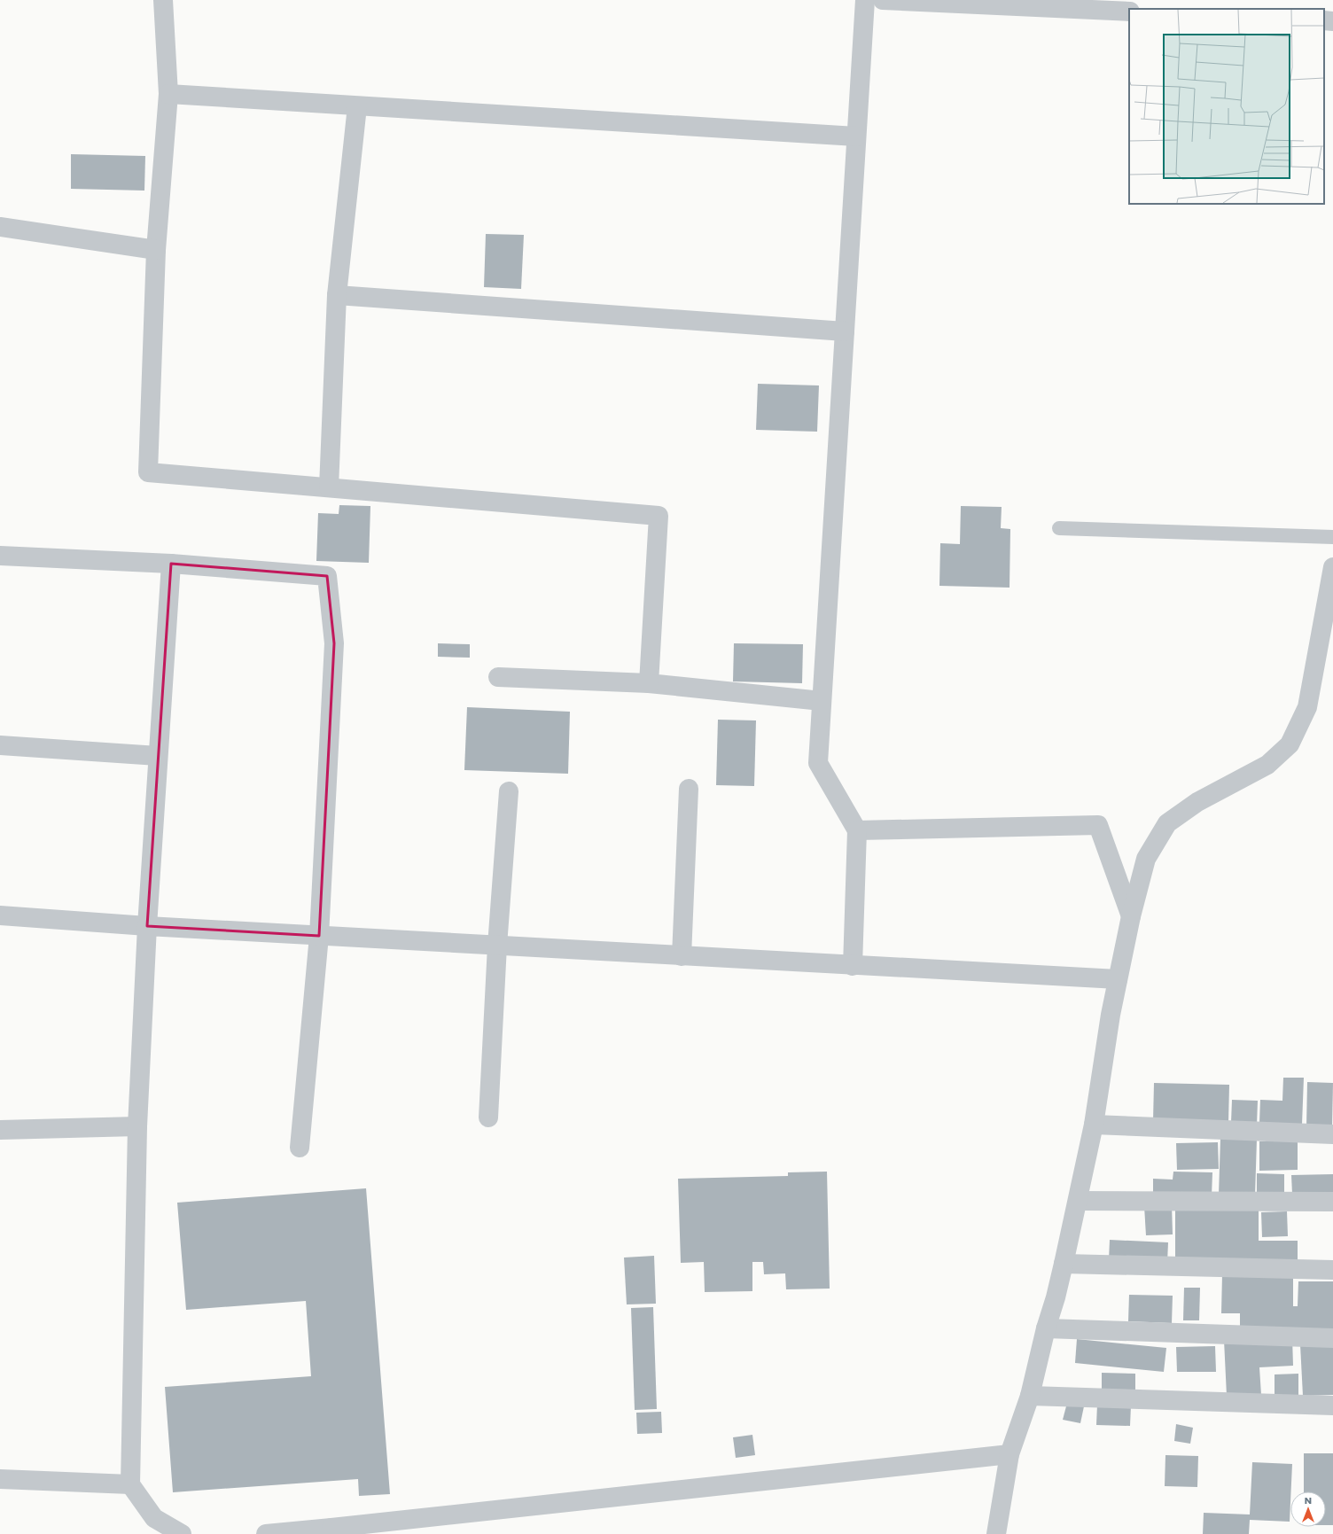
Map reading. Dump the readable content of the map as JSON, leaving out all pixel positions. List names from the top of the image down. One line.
{"north":"top"}
